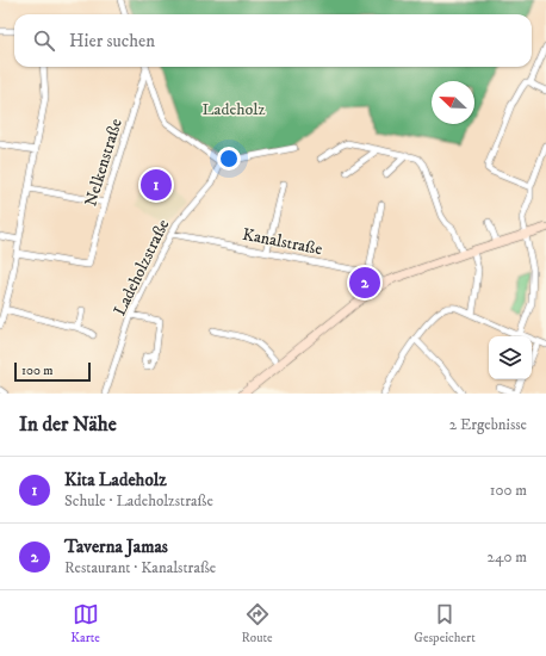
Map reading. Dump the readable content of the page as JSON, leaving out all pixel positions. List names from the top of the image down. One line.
{"streets":{"street":["Nelkenstraße","Kanalstraße","Ladeholzstraße"]},"crossings":[["Kanalstraße","Ladeholzstraße"]],"parks":["Ladeholz"],"scale_bar":"100 m","north":"top left","page":{"search":"Hier suchen","pins":["1","2"],"scale":"100 m","heading":["In der Nähe","2 Ergebnisse"],"list":[{"mark":"1","name":"Kita Ladeholz","note":"Schule · Ladeholzstraße","value":"100 m"},{"mark":"2","name":"Taverna Jamas","note":"Restaurant · Kanalstraße","value":"240 m"}],"nav":["Karte","Route","Gespeichert"]}}
